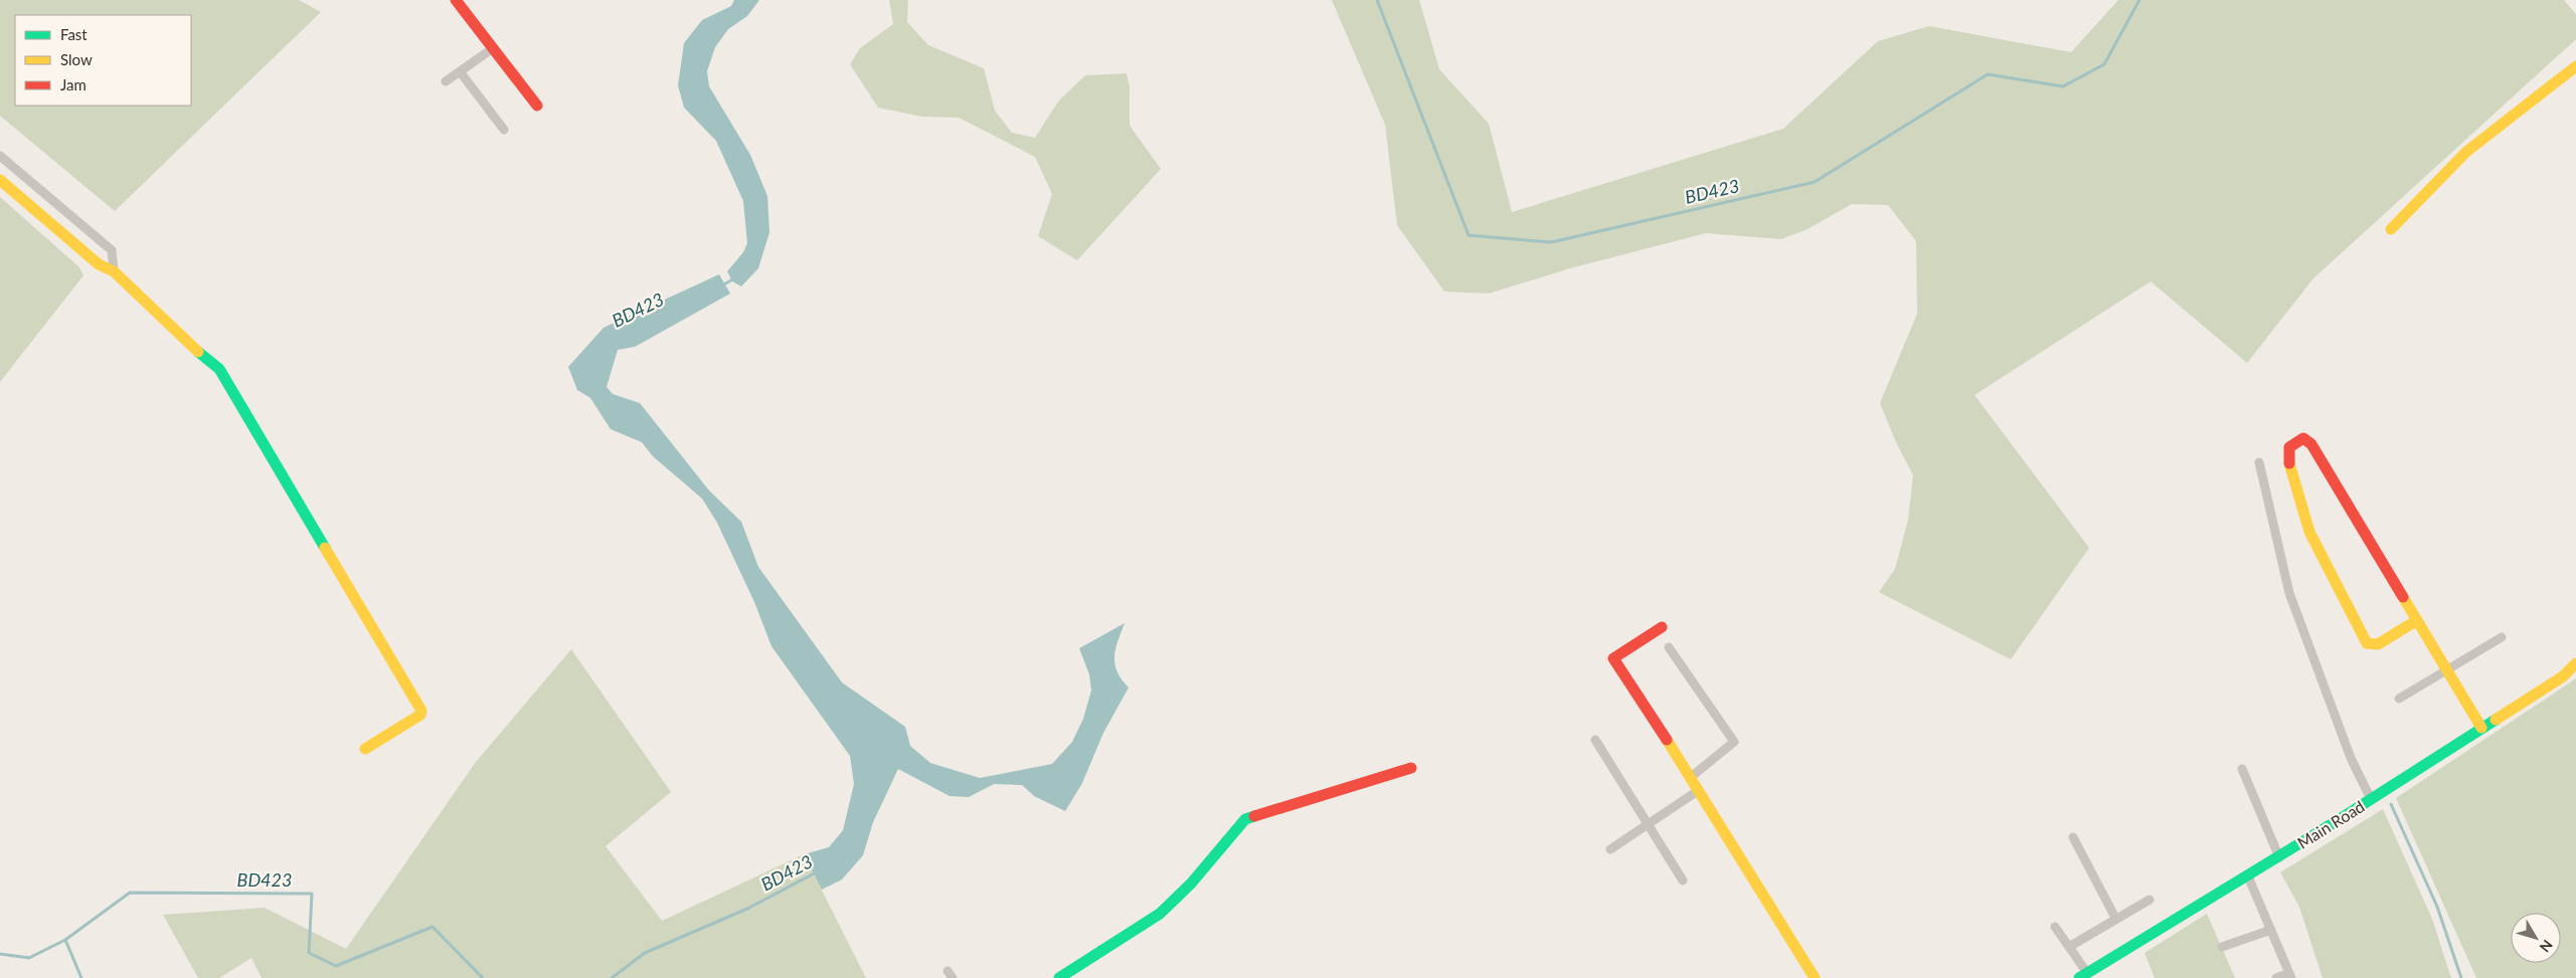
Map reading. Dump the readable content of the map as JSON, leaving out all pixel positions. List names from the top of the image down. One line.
{"streets":{"street":["Main Road"]},"water":["BD423"],"legend":["Fast","Slow","Jam"],"north":"bottom right"}
